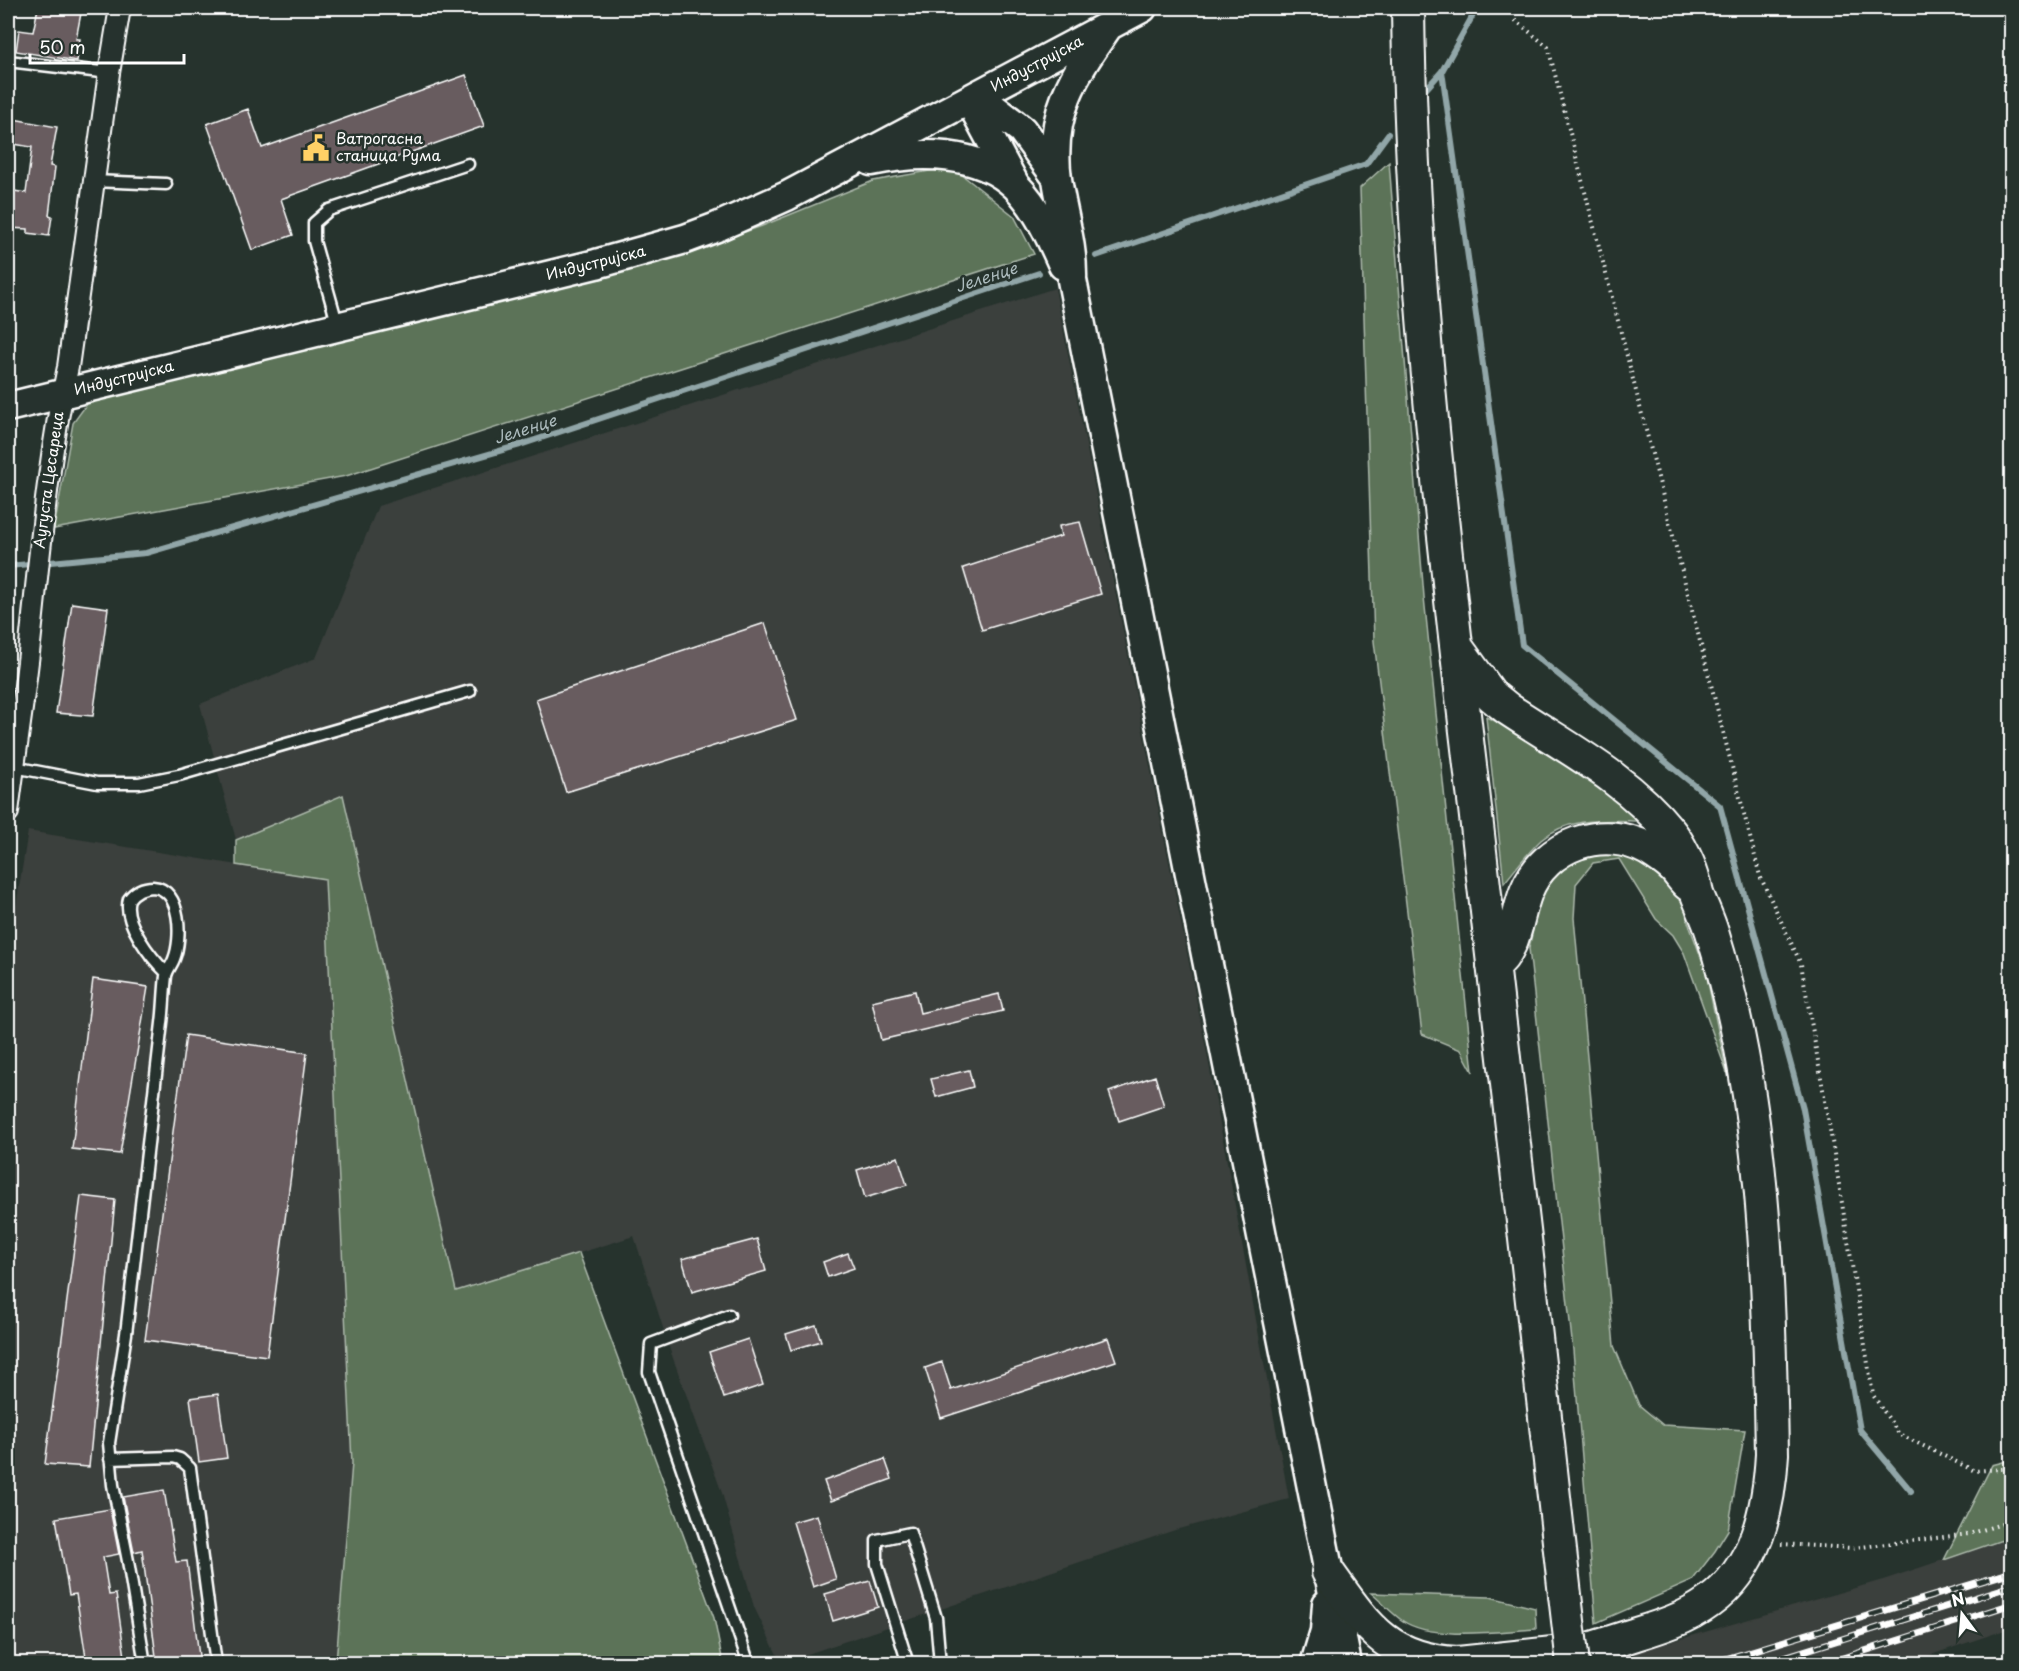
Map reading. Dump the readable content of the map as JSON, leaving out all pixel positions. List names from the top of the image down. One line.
{"streets":{"main road":["Индустријска"],"street":["Аугуста Цесареца"]},"crossings":[["Индустријска","Аугуста Цесареца"]],"water":["Јеленце"],"places":{"public building":["Ватрогасна станица Рума"]},"scale_bar":"50 m","north":"top"}
